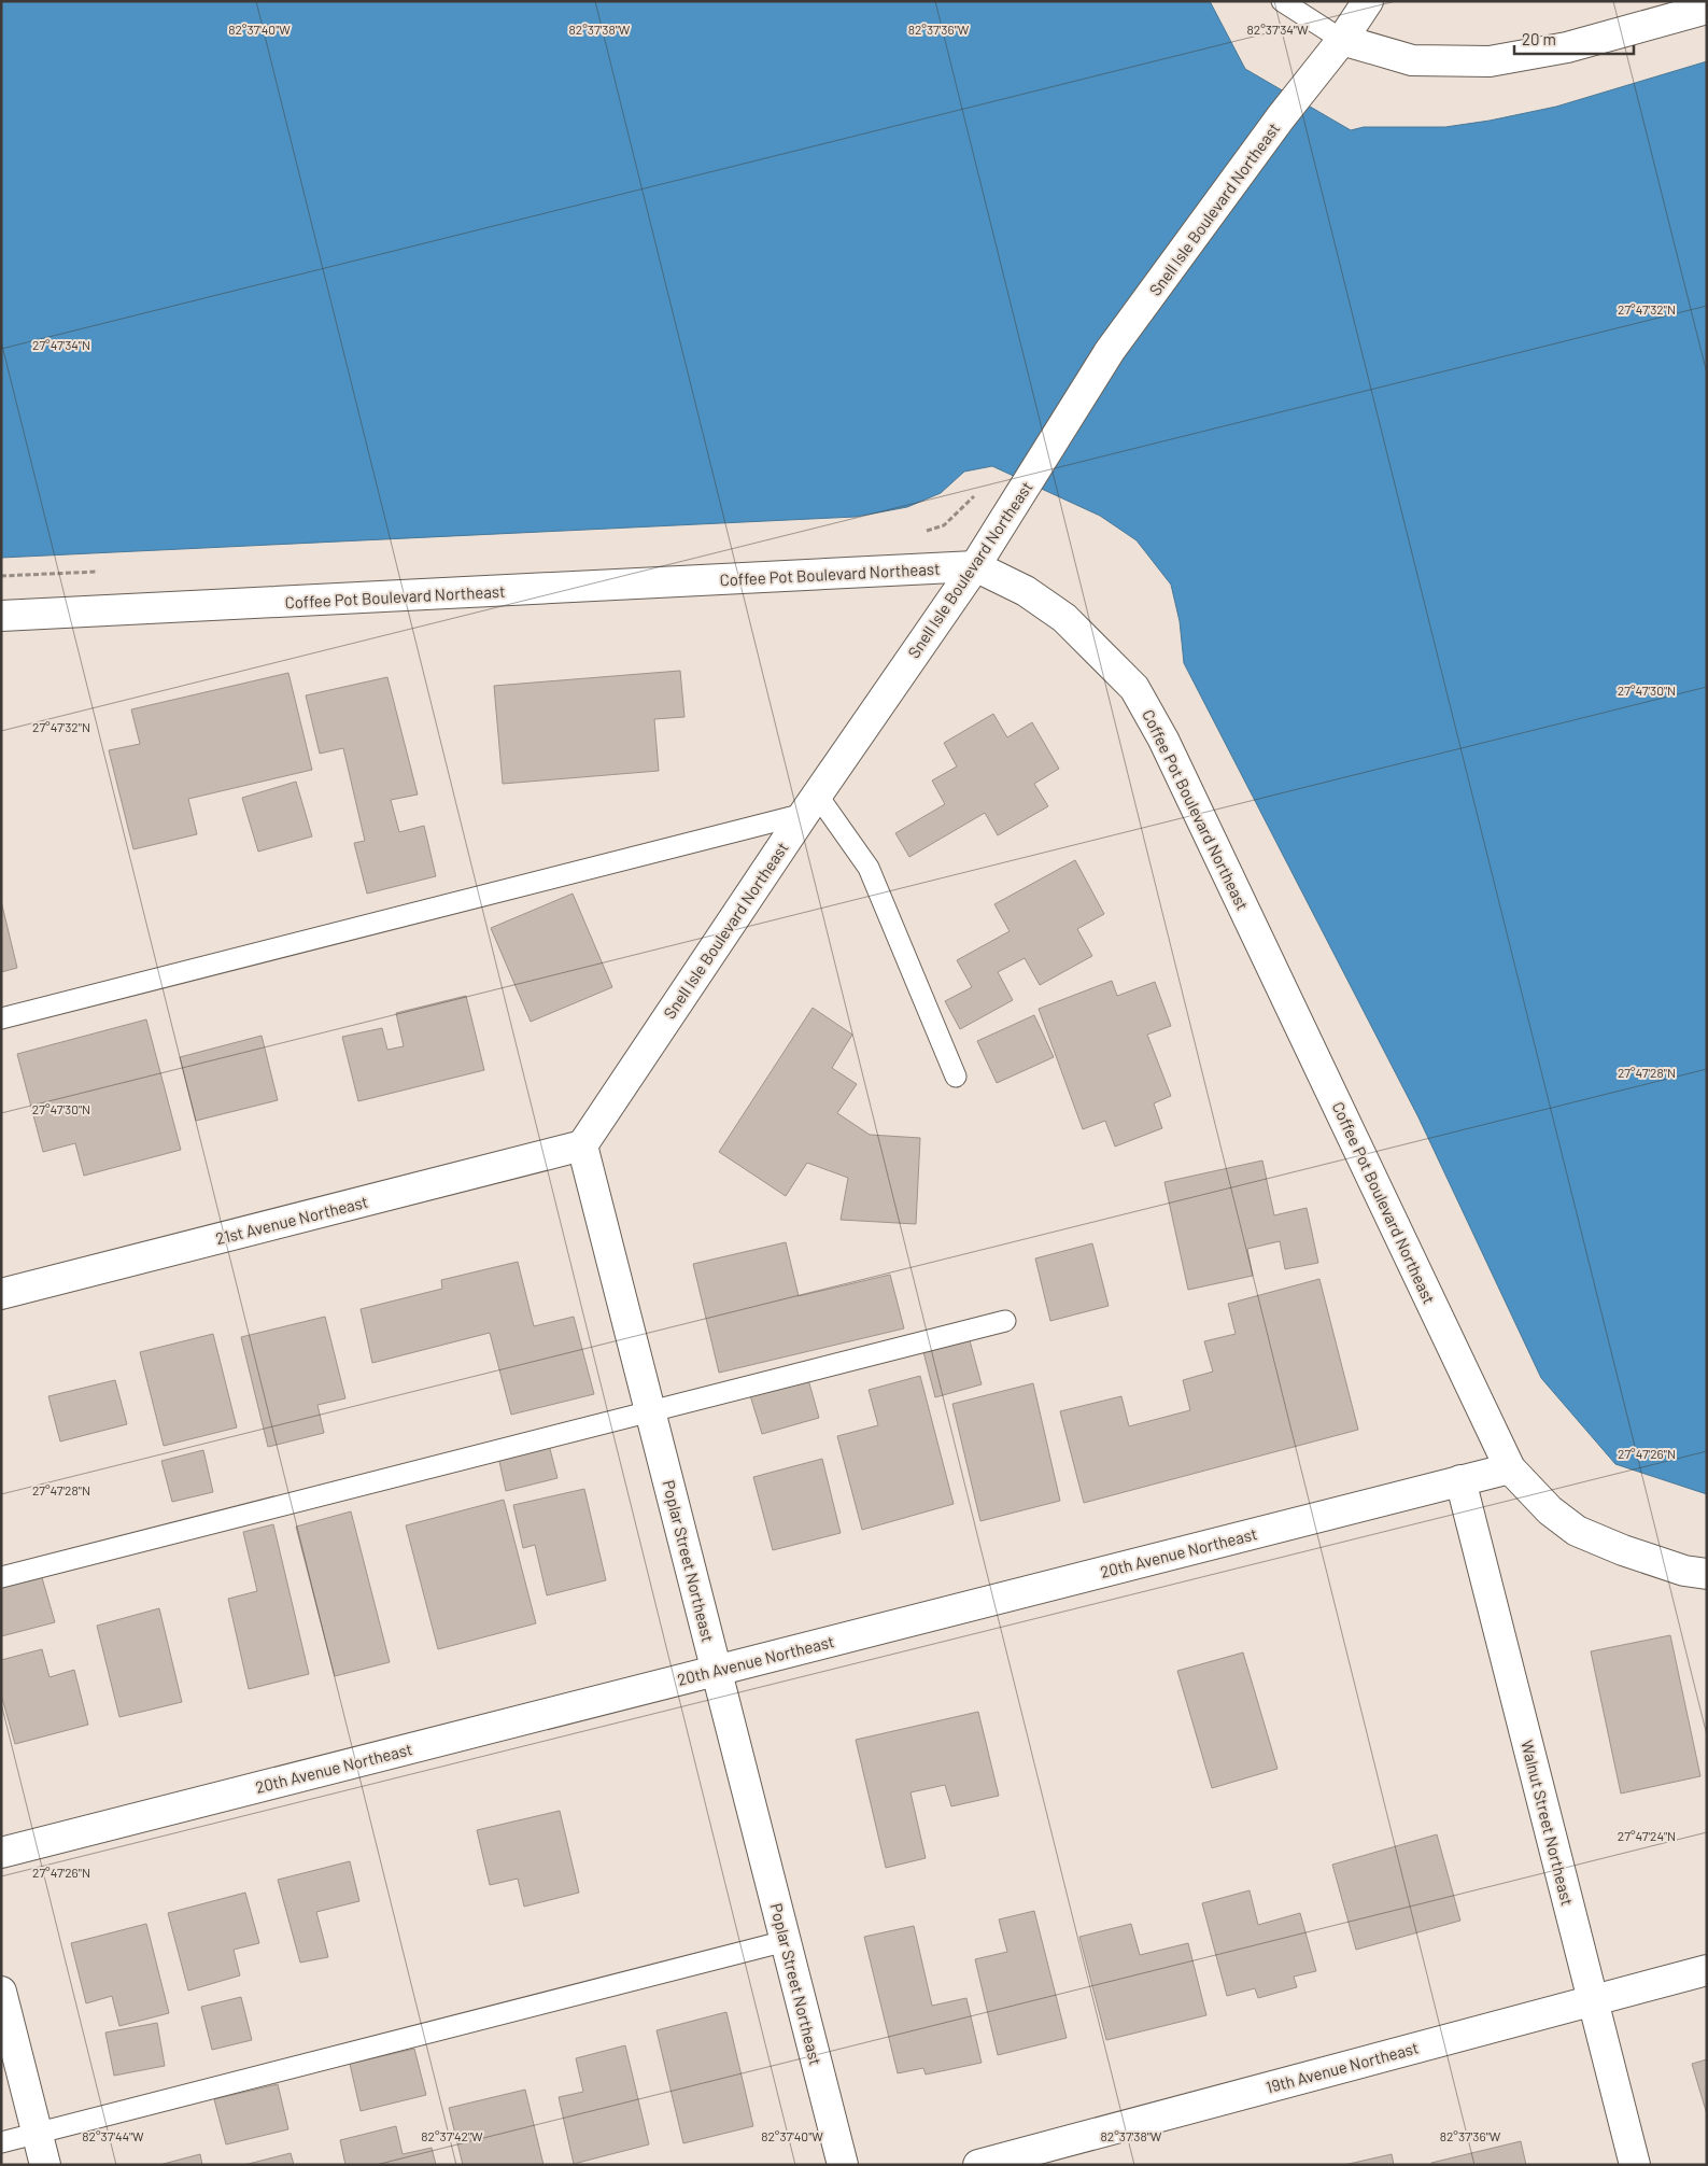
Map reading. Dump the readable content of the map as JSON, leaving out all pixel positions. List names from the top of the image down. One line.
{"streets":{"street":["Snell Isle Boulevard Northeast","Coffee Pot Boulevard Northeast","21st Avenue Northeast","20th Avenue Northeast","Poplar Street Northeast","Walnut Street Northeast","19th Avenue Northeast"]},"crossings":[["Snell Isle Boulevard Northeast","Coffee Pot Boulevard Northeast"],["Snell Isle Boulevard Northeast","21st Avenue Northeast"],["Snell Isle Boulevard Northeast","Poplar Street Northeast"],["Coffee Pot Boulevard Northeast","20th Avenue Northeast"],["21st Avenue Northeast","Poplar Street Northeast"],["20th Avenue Northeast","Poplar Street Northeast"],["20th Avenue Northeast","Walnut Street Northeast"],["Walnut Street Northeast","19th Avenue Northeast"]],"scale_bar":"20 m","coordinates":["82°37'40\"W","82°37'38\"W","82°37'36\"W","82°37'34\"W","27°47'32\"N","27°47'34\"N","27°47'30\"N","27°47'28\"N","27°47'26\"N","27°47'24\"N","82°37'44\"W","82°37'42\"W"]}
